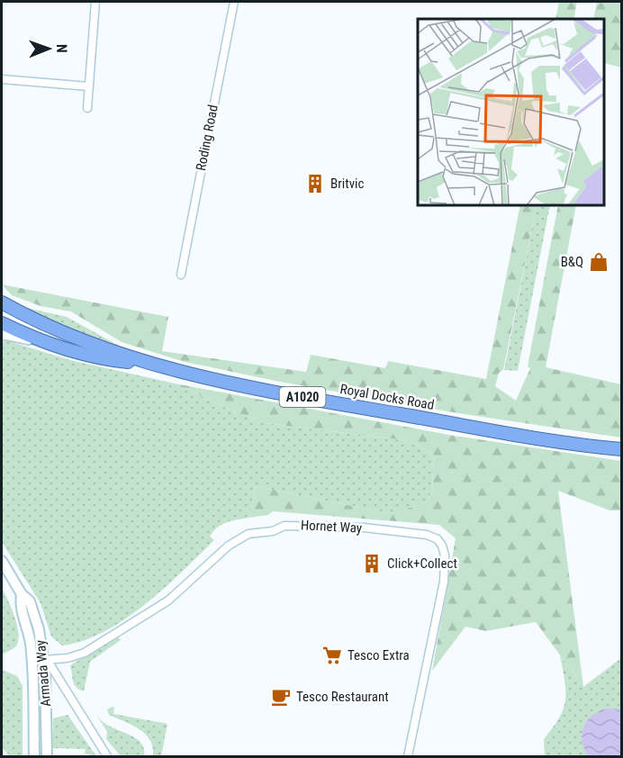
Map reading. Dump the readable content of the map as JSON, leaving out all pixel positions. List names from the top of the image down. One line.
{"streets":{"highway":["A1020","Royal Docks Road"],"street":["Roding Road","Hornet Way","Armada Way"]},"crossings":[["Hornet Way","Armada Way"]],"places":{"building":["Britvic","Click+Collect"],"shop":["B&Q"],"supermarket":["Tesco Extra"],"cafe":["Tesco Restaurant"]},"north":"right"}
